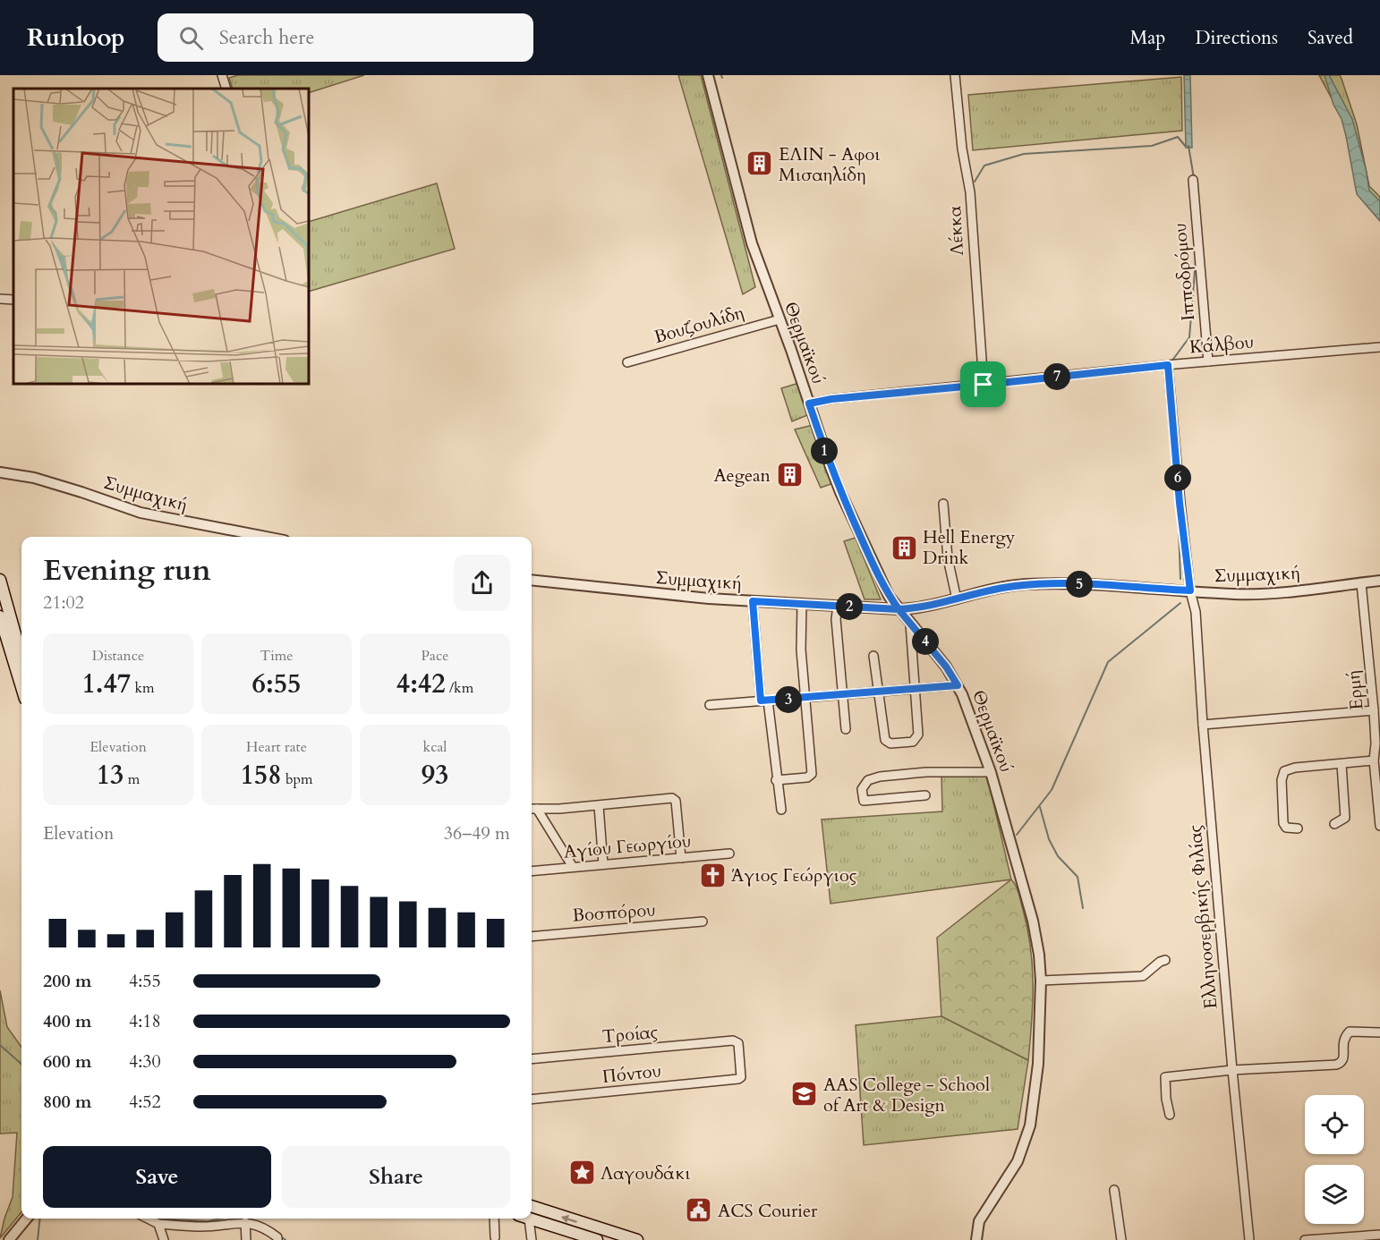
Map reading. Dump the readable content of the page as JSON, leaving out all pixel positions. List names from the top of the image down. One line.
{"streets":{"street":["Λέκκα","Ιπποδρόμου","Βουζουλίδη","Θερμαϊκού","Κάλβου","Συμμαχική","Ερμή","Αγίου Γεωργίου","Βοσπόρου","Ελληνοσερβικής Φιλίας","Τροίας","Πόντου"]},"crossings":[["Λέκκα","Κάλβου"],["Ιπποδρόμου","Κάλβου"],["Βουζουλίδη","Θερμαϊκού"],["Θερμαϊκού","Κάλβου"],["Θερμαϊκού","Συμμαχική"],["Κάλβου","Ελληνοσερβικής Φιλίας"],["Συμμαχική","Ερμή"],["Συμμαχική","Ελληνοσερβικής Φιλίας"],["Τροίας","Πόντου"]],"places":{"building":["ΕΛΙΝ - Αφοι Μισαηλίδη","Aegean","Hell Energy Drink"],"church":["Άγιος Γεώργιος"],"school or university":["AAS College - School of Art & Design"],"place":["Λαγουδάκι"],"public building":["ACS Courier"]},"page":{"header":"Runloop","search":"Search here","nav":["Map","Directions","Saved"],"pins":["7","1","6","5","2","4","3"],"heading":["Evening run","21:02"],"stats":[["Distance","1.47 km"],["Time","6:55"],["Pace","4:42 /km"],["Elevation","13 m"],["Heart rate","158 bpm"],["kcal","93"]],"chart":["Elevation","36–49 m"],"list":[{"name":"200 m","note":"4:55"},{"name":"400 m","note":"4:18"},{"name":"600 m","note":"4:30"},{"name":"800 m","note":"4:52"}],"buttons":["Save","Share"]}}
